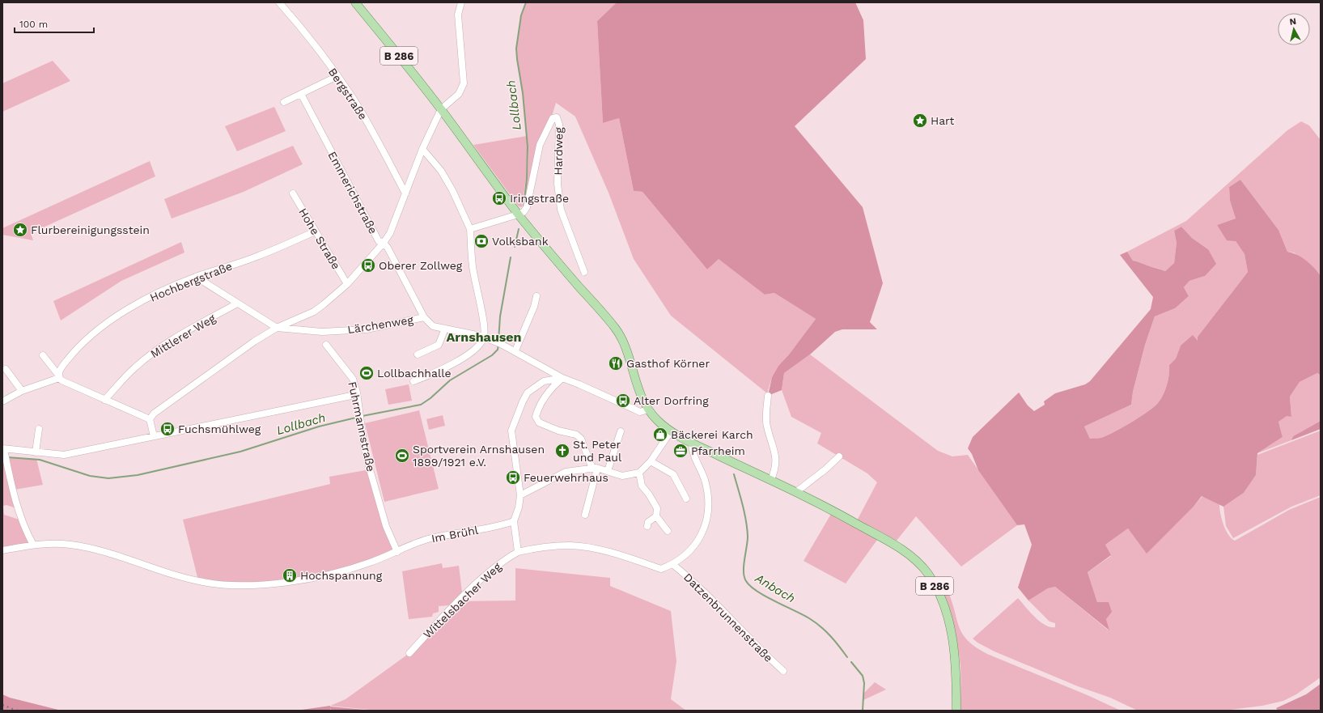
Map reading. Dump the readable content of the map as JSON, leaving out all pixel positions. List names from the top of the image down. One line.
{"streets":{"main road":["B 286"],"street":["Bergstraße","Hardweg","Emmerichstraße","Hohe Straße","Hochbergstraße","Lärchenweg","Mittlerer Weg","Fuhrmannstraße","Im Brühl","Wittelsbacher Weg","Datzenbrunnenstraße"]},"crossings":[["B 286","Hardweg"],["Emmerichstraße","Lärchenweg"],["Hohe Straße","Hochbergstraße"],["Hochbergstraße","Lärchenweg"],["Lärchenweg","Mittlerer Weg"],["Fuhrmannstraße","Im Brühl"]],"districts":["Arnshausen"],"water":["Lollbach","Anbach"],"places":{"place":["Hart","Flurbereinigungsstein"],"bus stop":["Iringstraße","Oberer Zollweg","Alter Dorfring","Fuchsmühlweg","Feuerwehrhaus"],"bank":["Volksbank"],"restaurant":["Gasthof Körner"],"sports":["Lollbachhalle","Sportverein Arnshausen 1899/1921 e.V."],"shop":["Bäckerei Karch"],"church":["St. Peter und Paul"],"office":["Pfarrheim"],"building":["Hochspannung"]},"scale_bar":"100 m","north":"top"}
